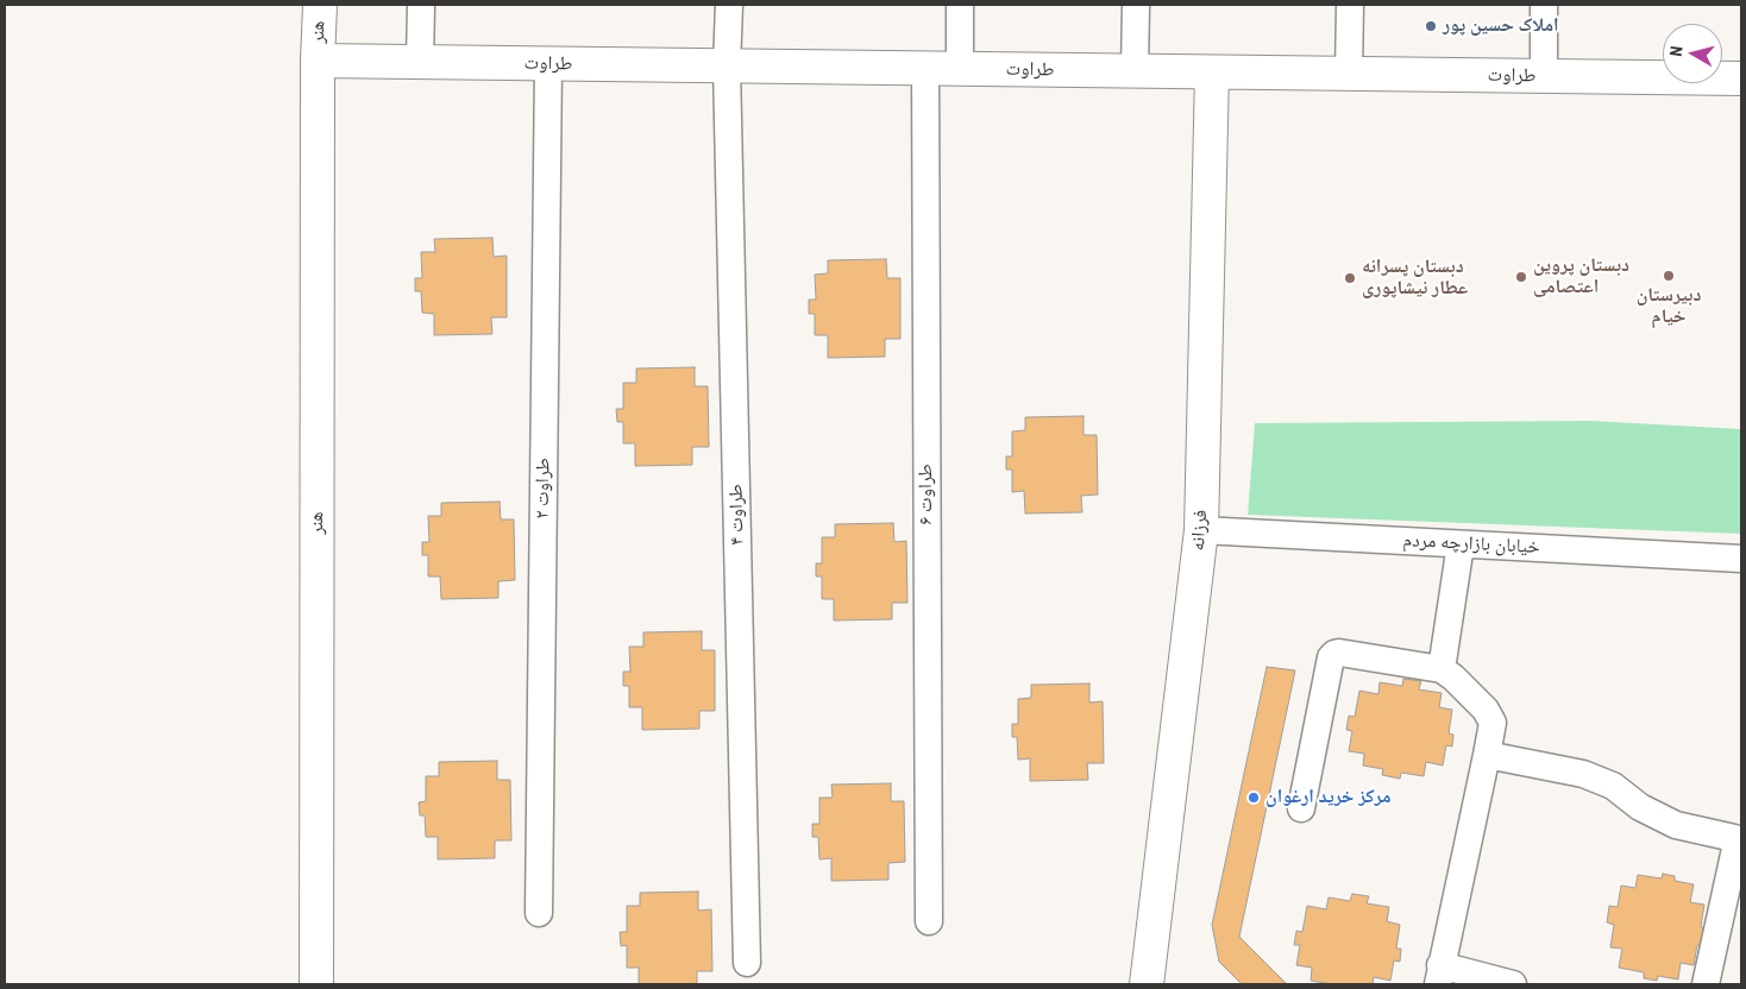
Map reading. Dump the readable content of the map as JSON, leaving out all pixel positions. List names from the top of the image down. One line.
{"streets":{"street":["هنر","طراوت","طراوت ۲","طراوت ۶","طراوت ۴","فرزانه","خیابان بازارچه مردم"]},"crossings":[["هنر","طراوت"],["طراوت","طراوت ۲"],["طراوت","طراوت ۶"],["طراوت","طراوت ۴"],["طراوت","فرزانه"],["فرزانه","خیابان بازارچه مردم"]],"places":["املاک حسین پور","دبیرستان خیام","دبستان پروین اعتصامی","دبستان پسرانه عطار نیشاپوری","مرکز خرید ارغوان"],"north":"left"}
